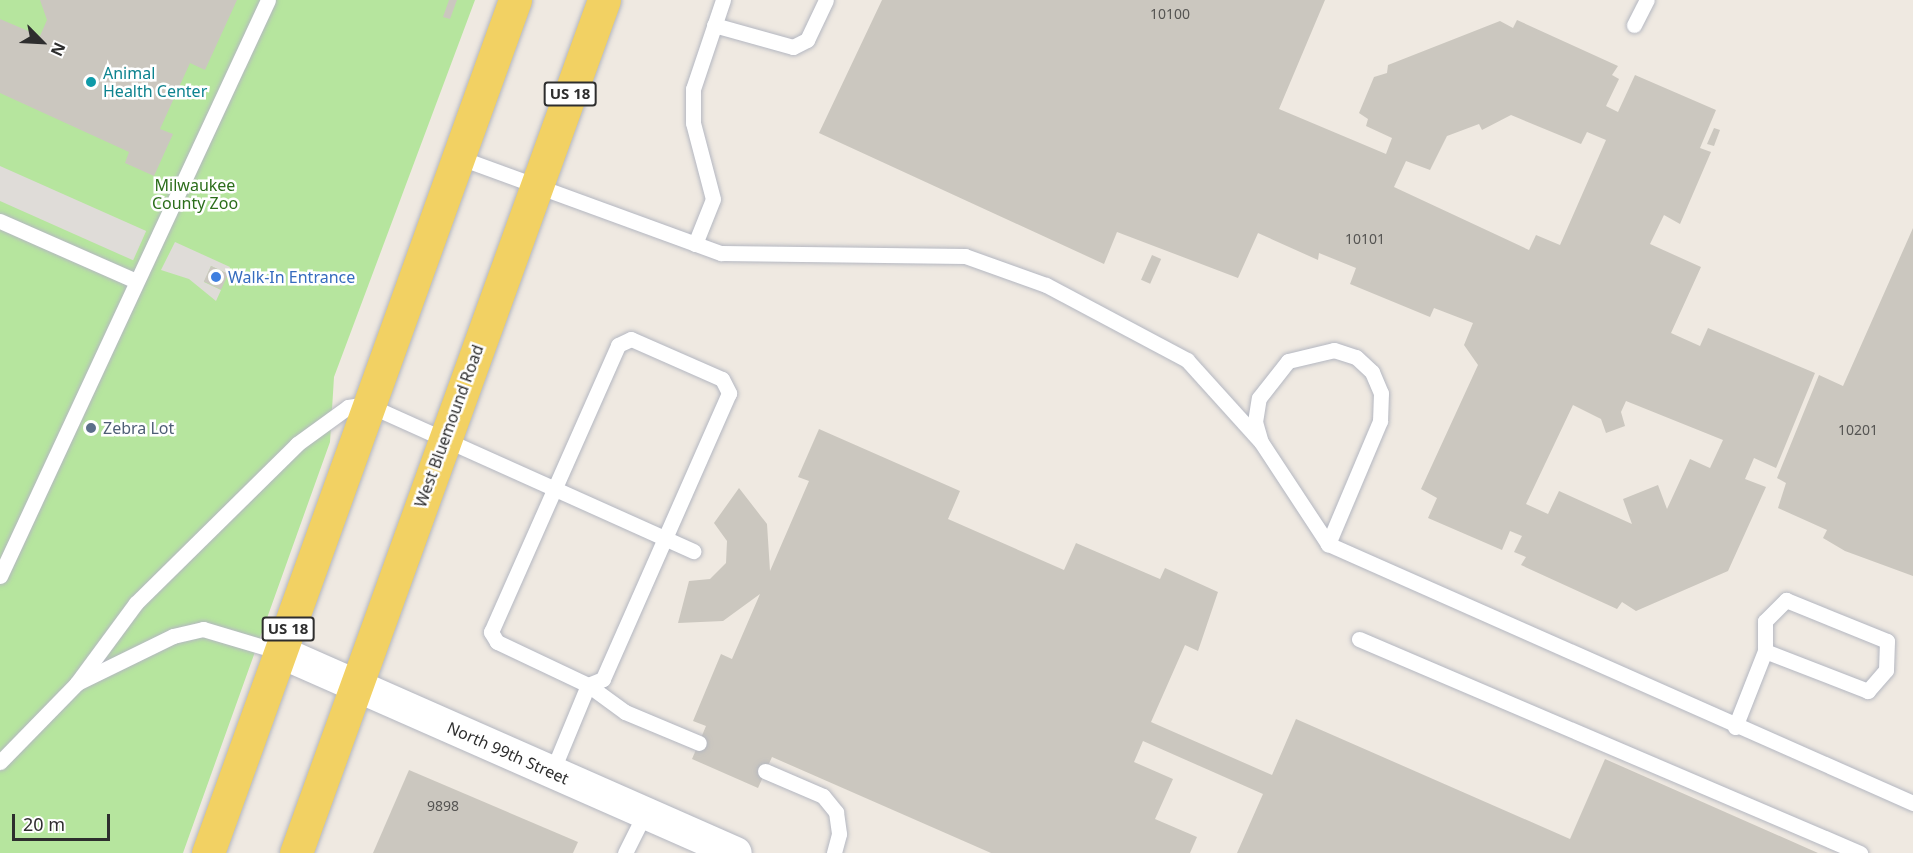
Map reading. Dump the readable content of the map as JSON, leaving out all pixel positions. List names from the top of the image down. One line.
{"streets":{"main road":["US 18","West Bluemound Road"],"street":["North 99th Street"]},"crossings":[["US 18","North 99th Street"],["West Bluemound Road","North 99th Street"]],"parks":["Milwaukee County Zoo"],"places":["Animal Health Center","Walk-In Entrance","Zebra Lot"],"house_numbers":["10100","10101","10201","9898"],"scale_bar":"20 m","north":"bottom right"}
